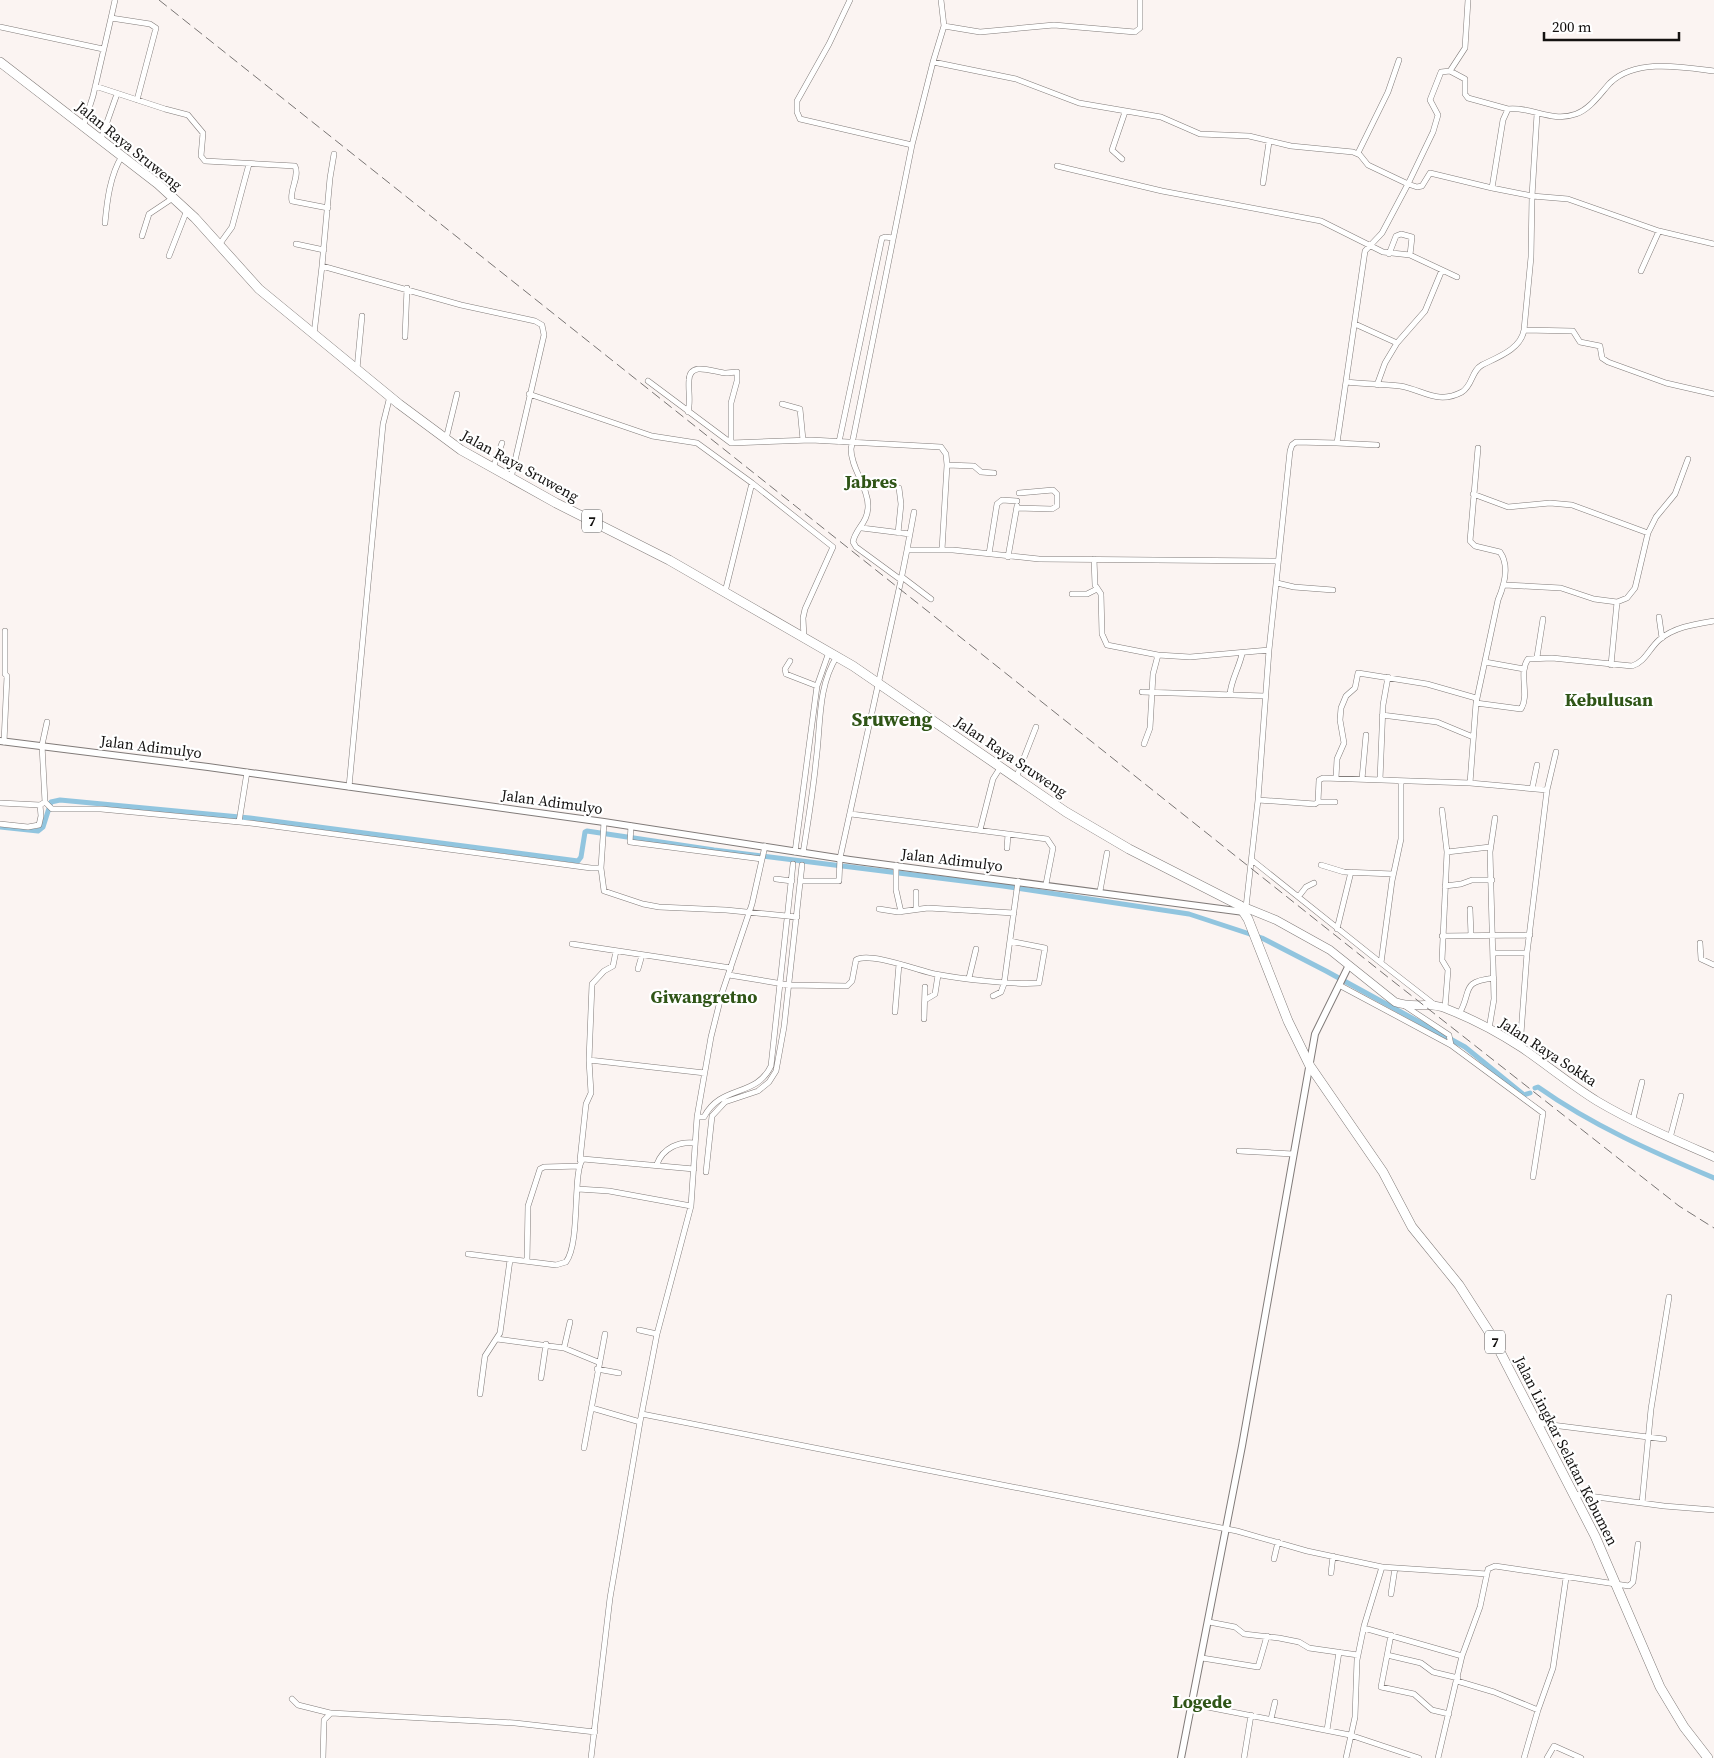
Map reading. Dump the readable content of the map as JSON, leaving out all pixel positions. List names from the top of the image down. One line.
{"streets":{"highway":["Jalan Raya Sruweng","7","Jalan Lingkar Selatan Kebumen"],"main road":["Jalan Raya Sokka"],"street":["Jalan Adimulyo"]},"crossings":[["Jalan Raya Sruweng","Jalan Adimulyo"],["Jalan Raya Sruweng","Jalan Lingkar Selatan Kebumen"],["Jalan Adimulyo","Jalan Lingkar Selatan Kebumen"]],"districts":["Jabres","Kebulusan","Sruweng","Giwangretno","Logede"],"scale_bar":"200 m"}
